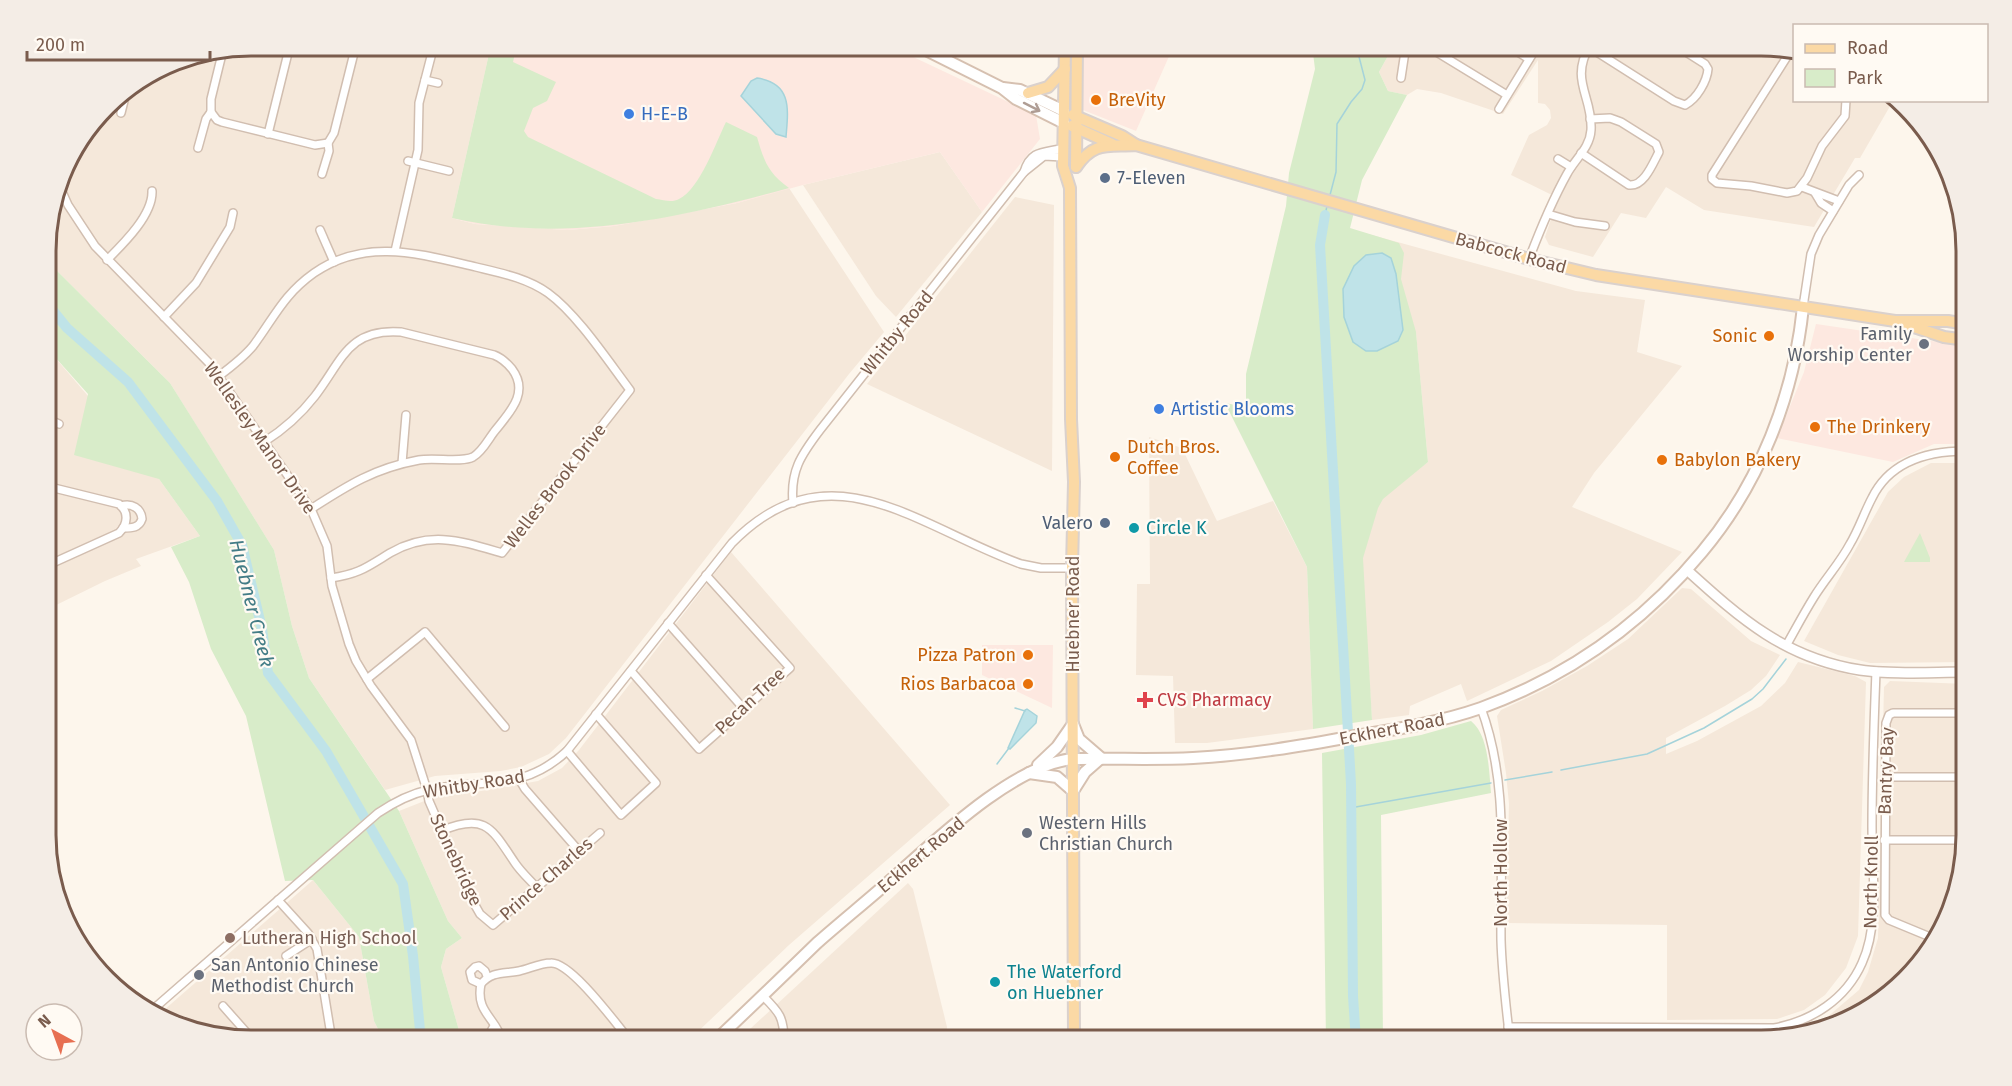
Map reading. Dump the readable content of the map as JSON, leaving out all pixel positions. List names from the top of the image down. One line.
{"streets":{"main road":["Babcock Road","Huebner Road","Eckhert Road"],"street":["Whitby Road","Wellesley Manor Drive","Welles Brook Drive","Pecan Tree","Bantry Bay","Stonebridge","North Hollow","Prince Charles","North Knoll"]},"crossings":[["Babcock Road","Huebner Road"],["Babcock Road","Eckhert Road"],["Whitby Road","Wellesley Manor Drive"],["Whitby Road","Huebner Road"],["Whitby Road","Pecan Tree"],["Whitby Road","Stonebridge"],["Wellesley Manor Drive","Welles Brook Drive"],["Wellesley Manor Drive","Stonebridge"],["Huebner Road","Eckhert Road"],["Eckhert Road","North Hollow"],["Stonebridge","Prince Charles"],["North Hollow","North Knoll"]],"water":["Huebner Creek"],"places":{"other":["BreVity","H-E-B","7-Eleven","Sonic","Family Worship Center","Artistic Blooms","The Drinkery","Dutch Bros. Coffee","Babylon Bakery","Valero","Circle K","Pizza Patron","Rios Barbacoa","Western Hills Christian Church","Lutheran High School","San Antonio Chinese Methodist Church","The Waterford on Huebner"],"health":["CVS Pharmacy"]},"legend":["Road","Park"],"scale_bar":"200 m","north":"top left"}
